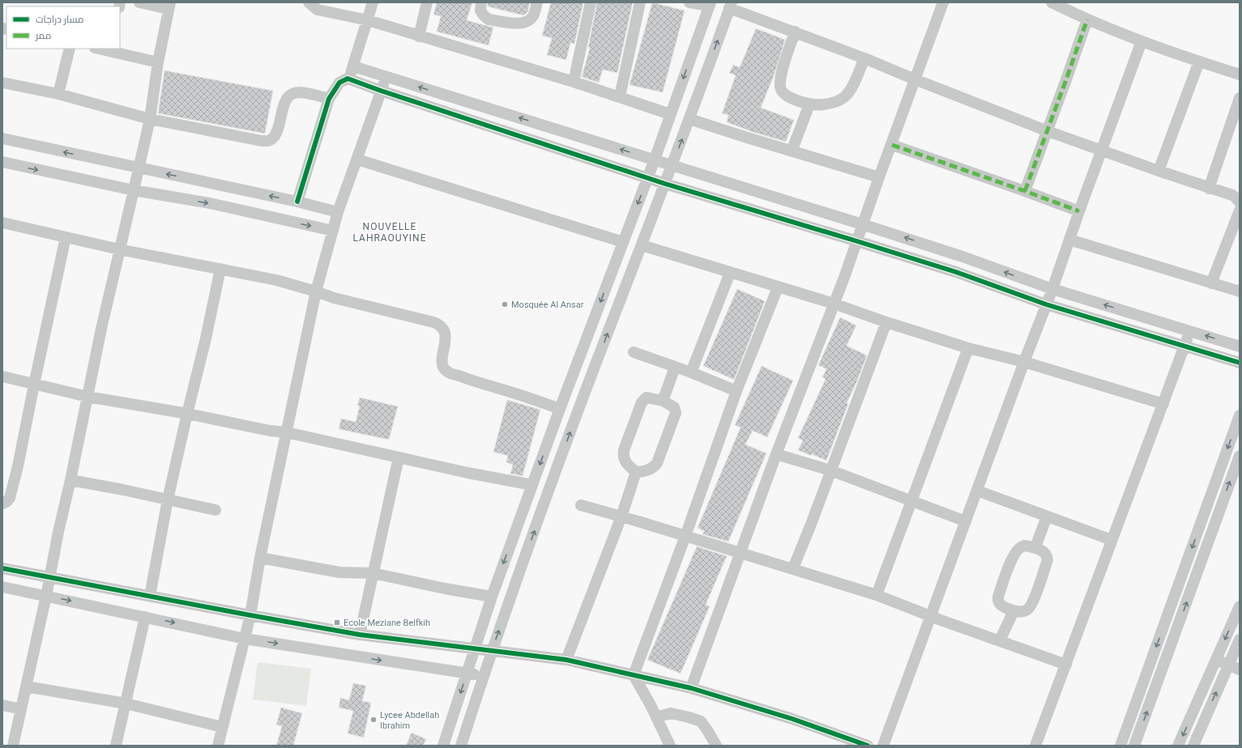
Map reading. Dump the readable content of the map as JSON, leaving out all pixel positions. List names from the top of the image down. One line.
{"districts":["NOUVELLE LAHRAOUYINE"],"places":{"other":["Mosquée Al Ansar","Lycee Abdellah Ibrahim"],"transit":["Ecole Meziane Belfkih"]},"legend":["مسار دراجات","ممر"]}
